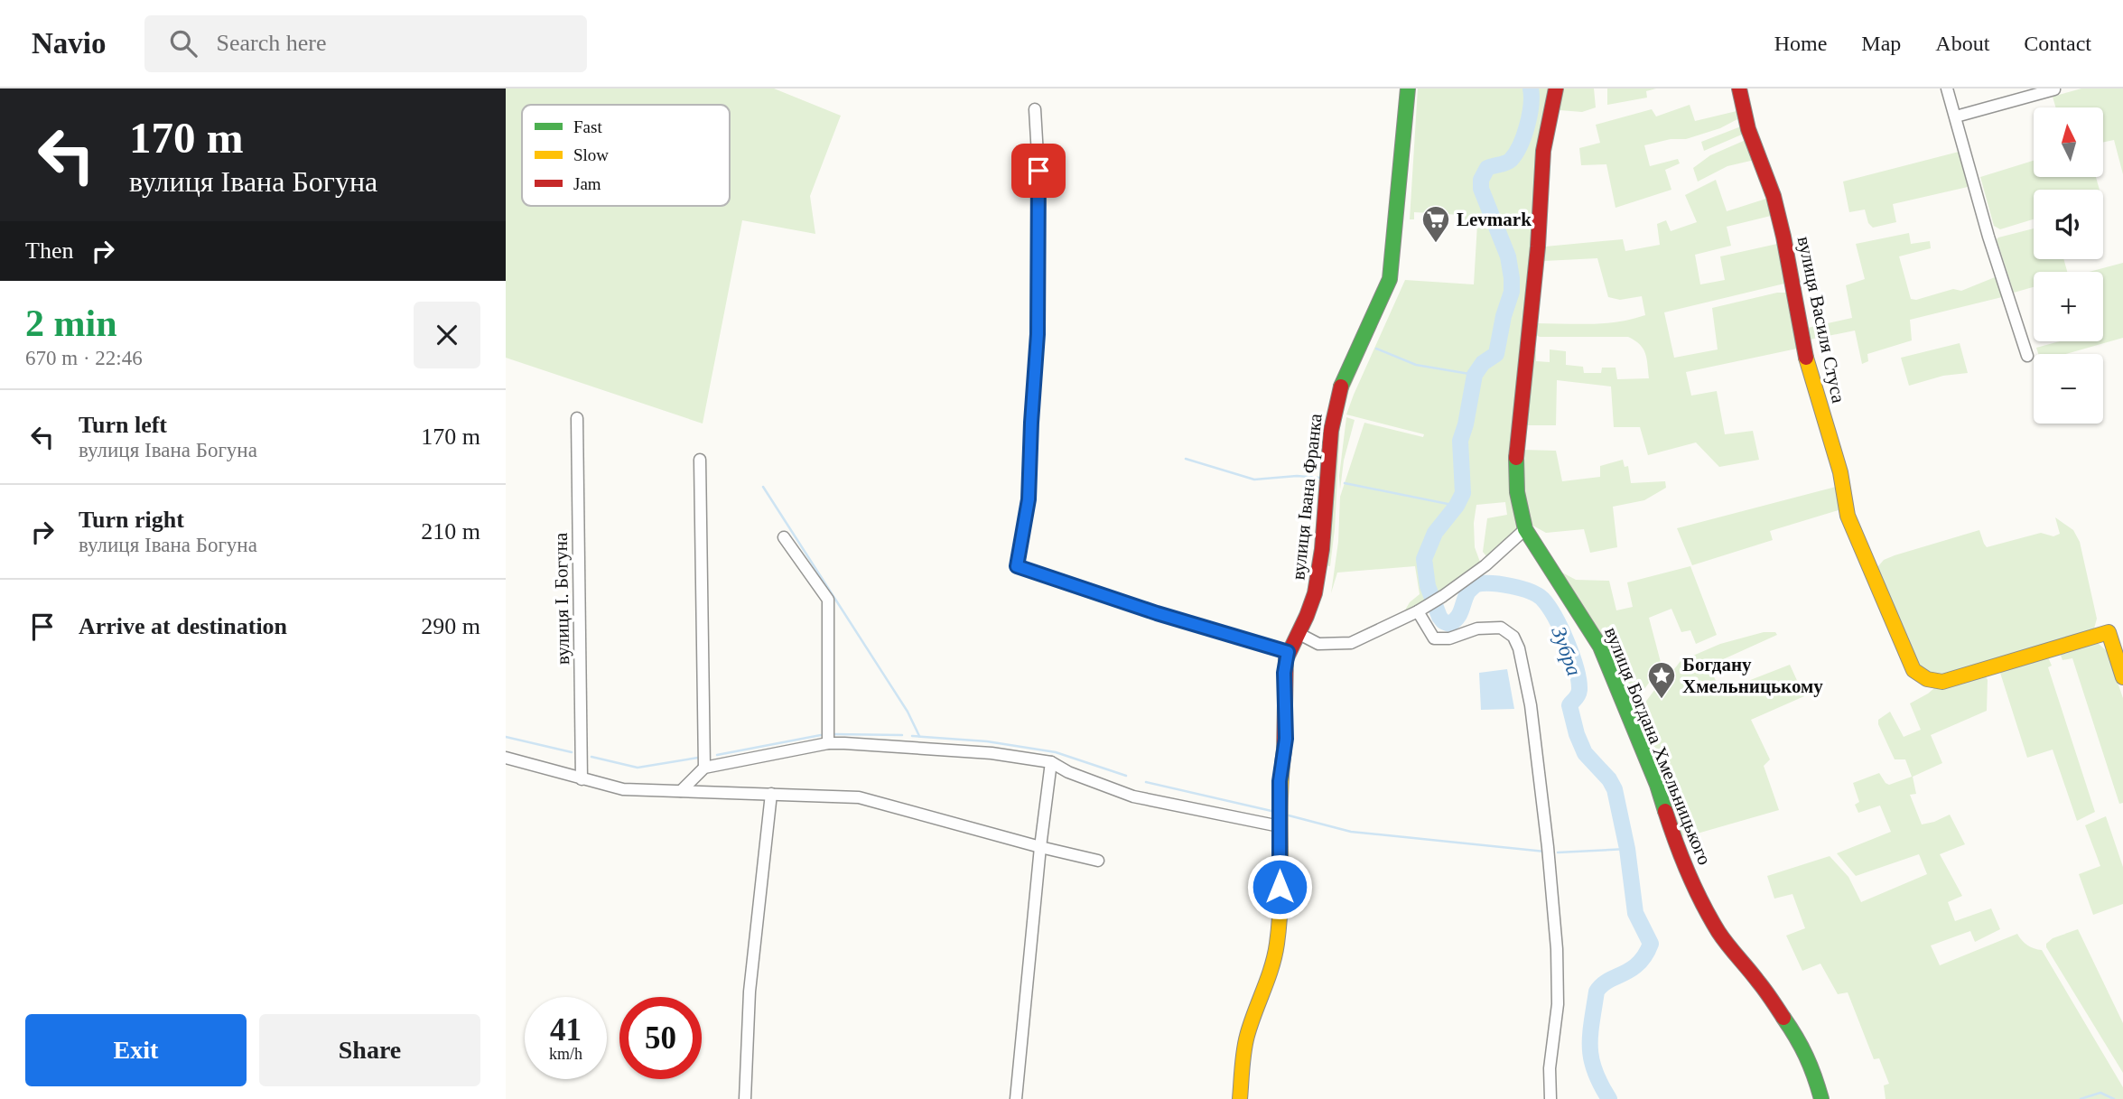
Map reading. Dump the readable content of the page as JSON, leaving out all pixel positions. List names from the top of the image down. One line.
{"streets":{"street":["вулиця Василя Стуса","вулиця Івана Франка","вулиця І. Богуна","вулиця Богдана Хмельницького"]},"water":["Зубра"],"places":{"supermarket":["Levmark"],"place":["Богдану Хмельницькому"]},"legend":["Fast","Slow","Jam"],"north":"top","page":{"header":"Navio","search":"Search here","nav":["Home","Map","About","Contact"],"turn":["170 m","вулиця Івана Богуна"],"map_buttons":["+","−"],"then":"Then","heading":["2 min","670 m · 22:46"],"list":[{"name":"Turn left","note":"вулиця Івана Богуна","value":"170 m"},{"name":"Turn right","note":"вулиця Івана Богуна","value":"210 m"},{"name":"Arrive at destination","value":"290 m"}],"speed":"41 km/h","limit":"50","buttons":["Exit","Share"]}}
